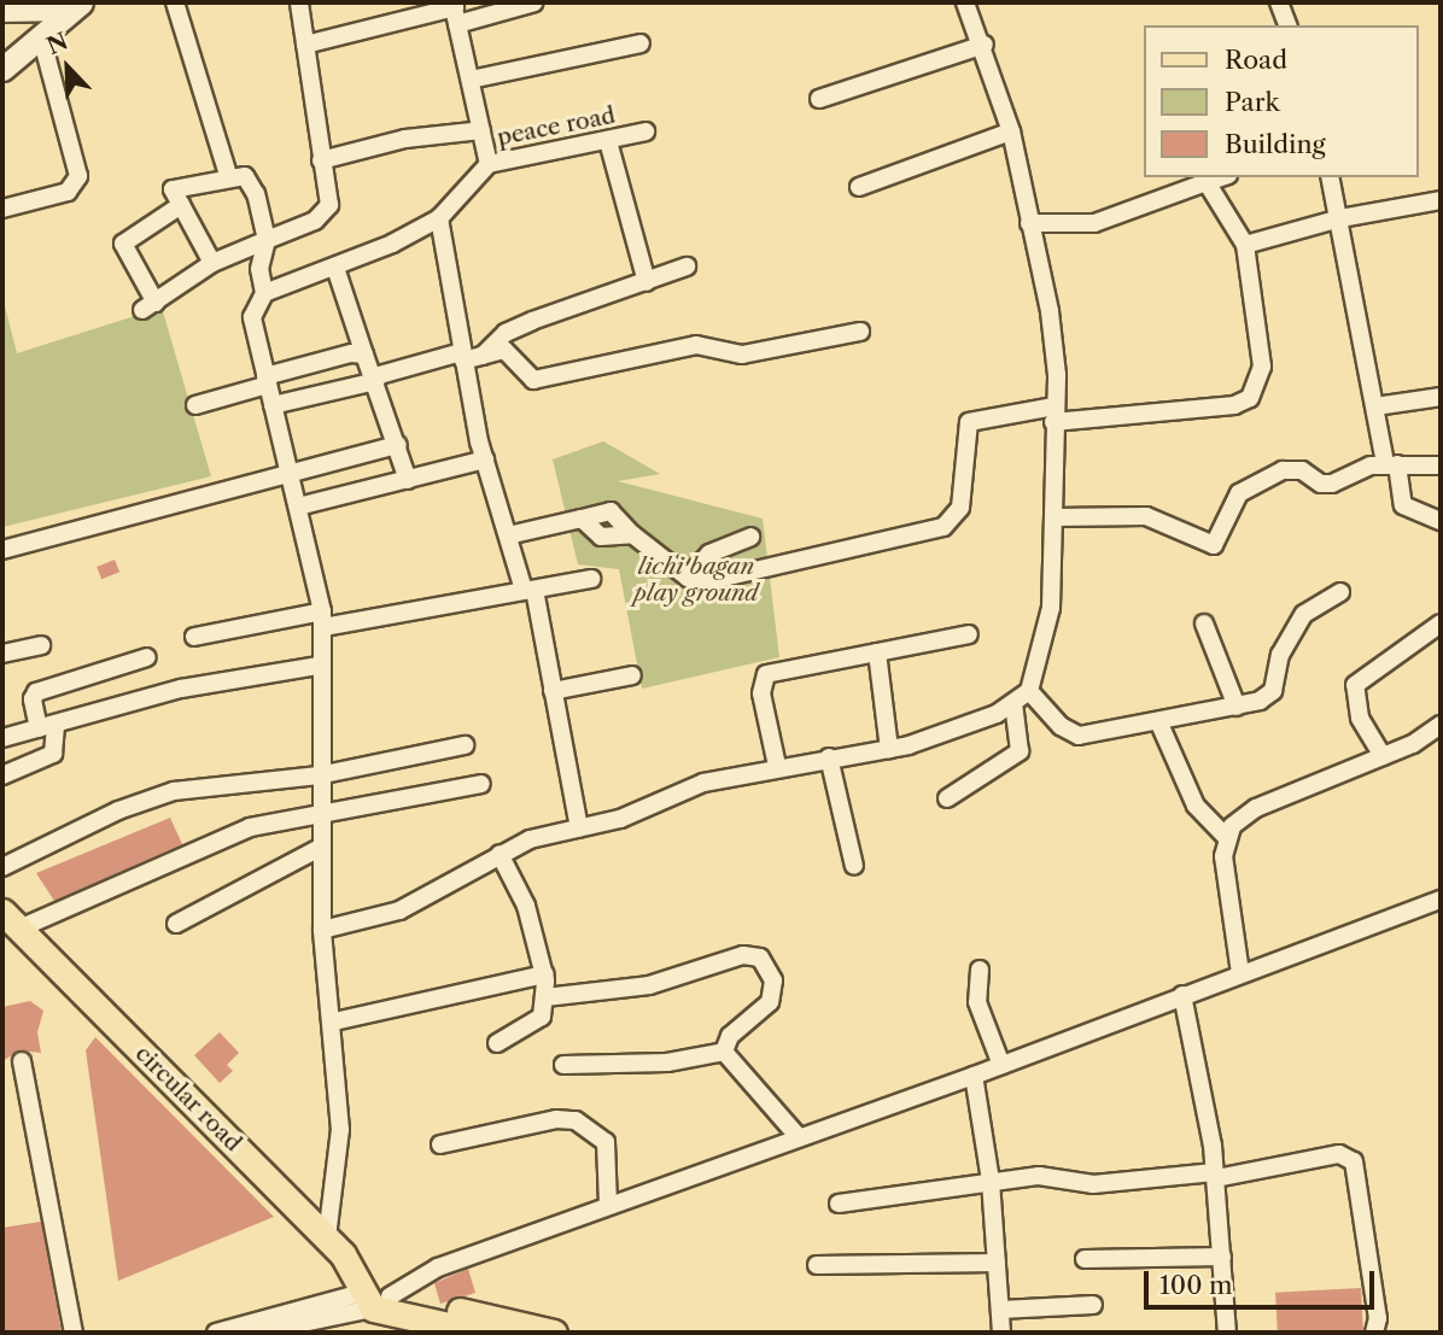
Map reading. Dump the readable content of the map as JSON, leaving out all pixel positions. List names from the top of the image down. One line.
{"streets":{"main road":["circular road"],"street":["peace road"]},"parks":["lichi bagan play ground"],"legend":["Road","Park","Building"],"scale_bar":"100 m","north":"top left"}
